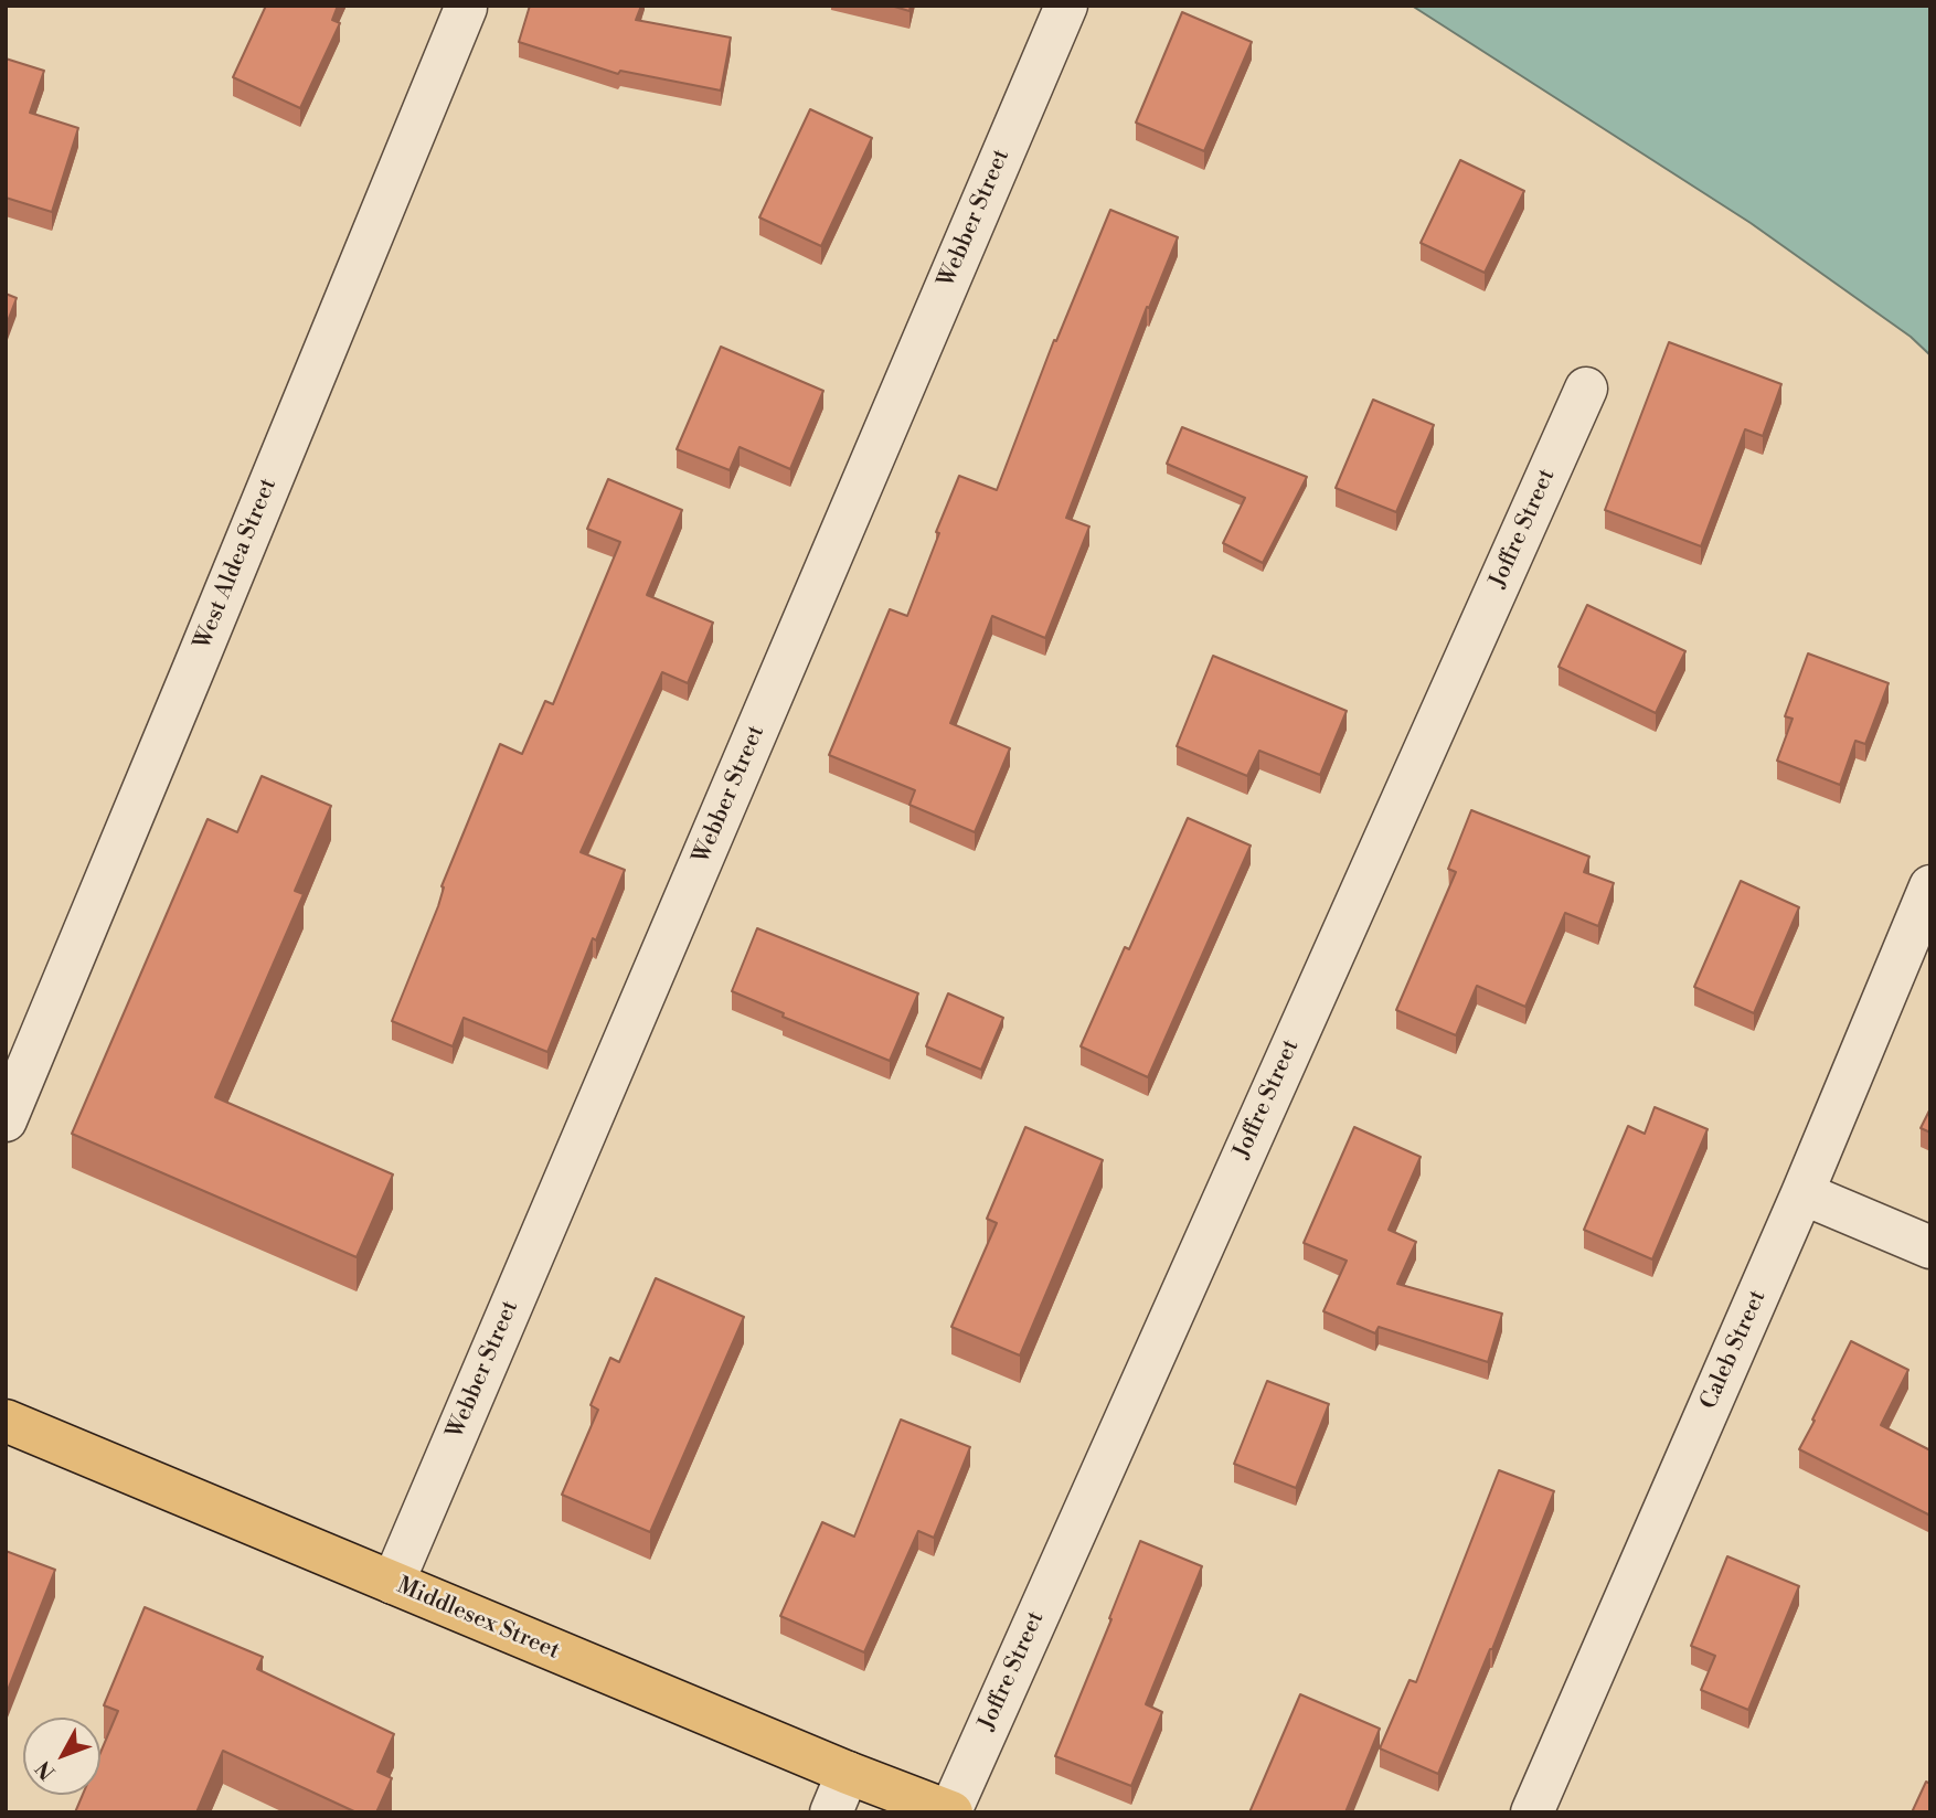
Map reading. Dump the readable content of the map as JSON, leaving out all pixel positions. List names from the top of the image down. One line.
{"streets":{"main road":["Middlesex Street"],"street":["Webber Street","Joffre Street","West Aldea Street","Caleb Street"]},"crossings":[["Webber Street","Middlesex Street"],["Joffre Street","Middlesex Street"]],"north":"bottom left"}
